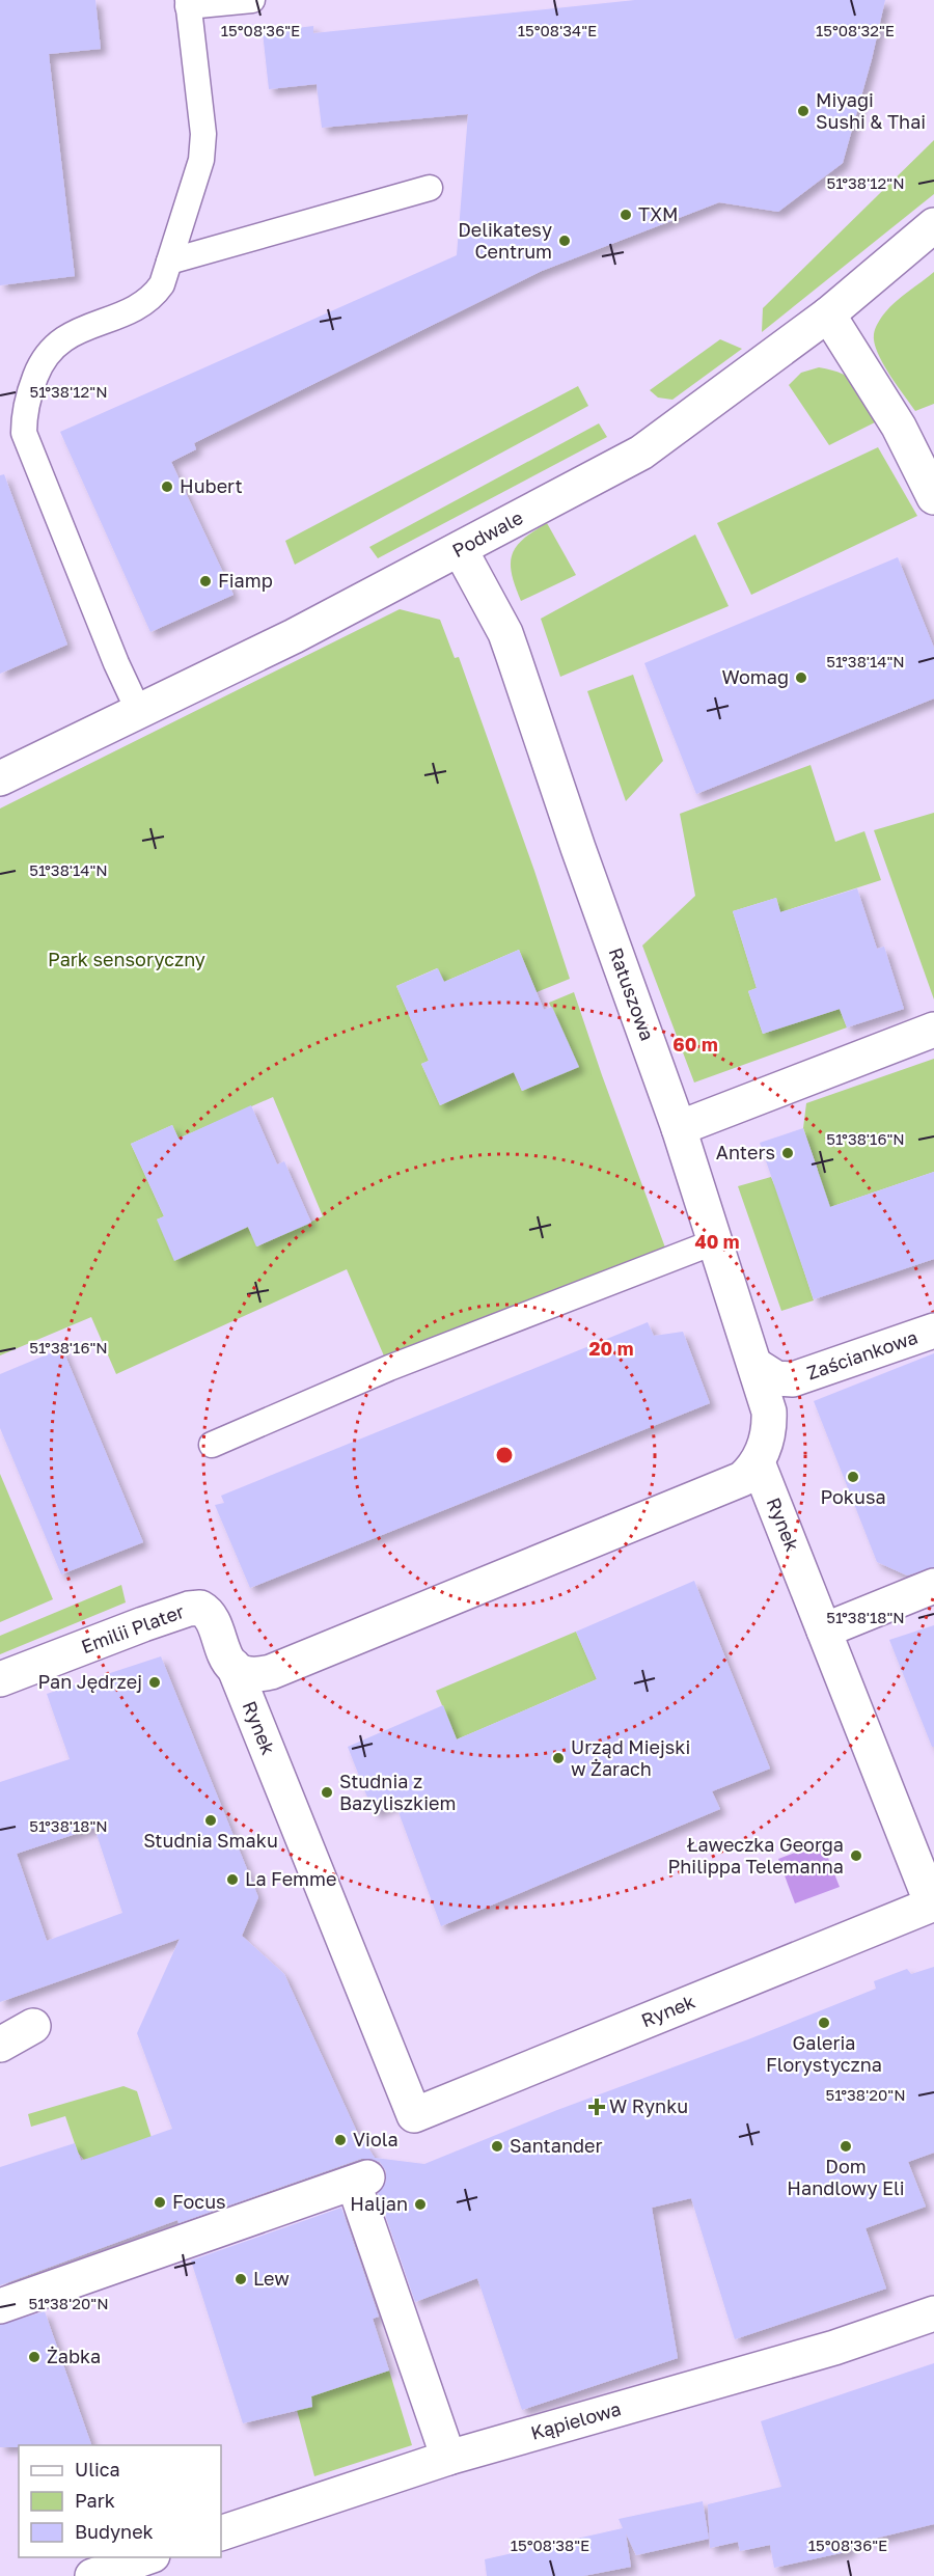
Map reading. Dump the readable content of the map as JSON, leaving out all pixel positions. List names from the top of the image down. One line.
{"streets":{"street":["Podwale","Ratuszowa","Zaściankowa","Rynek","Emilii Plater","Kąpielowa"]},"crossings":[["Podwale","Ratuszowa"],["Ratuszowa","Zaściankowa"],["Ratuszowa","Rynek"],["Rynek","Emilii Plater"]],"parks":["Park sensoryczny"],"places":{"other":["Miyagi Sushi & Thai","TXM","Delikatesy Centrum","Hubert","Fiamp","Womag","Anters","Pokusa","Pan Jędrzej","Urząd Miejski w Żarach","Studnia z Bazyliszkiem","Studnia Smaku","Ławeczka Georga Philippa Telemanna","La Femme","Galeria Florystyczna","Viola","Santander","Dom Handlowy Eli","Focus","Haljan","Lew","Żabka"],"health":["W Rynku"]},"legend":["Ulica","Park","Budynek"],"coordinates":["15°08'36\"E","15°08'34\"E","15°08'32\"E","51°38'12\"N","51°38'14\"N","51°38'16\"N","51°38'18\"N","51°38'20\"N","15°08'38\"E"],"rings":["60 m","40 m","20 m"]}
